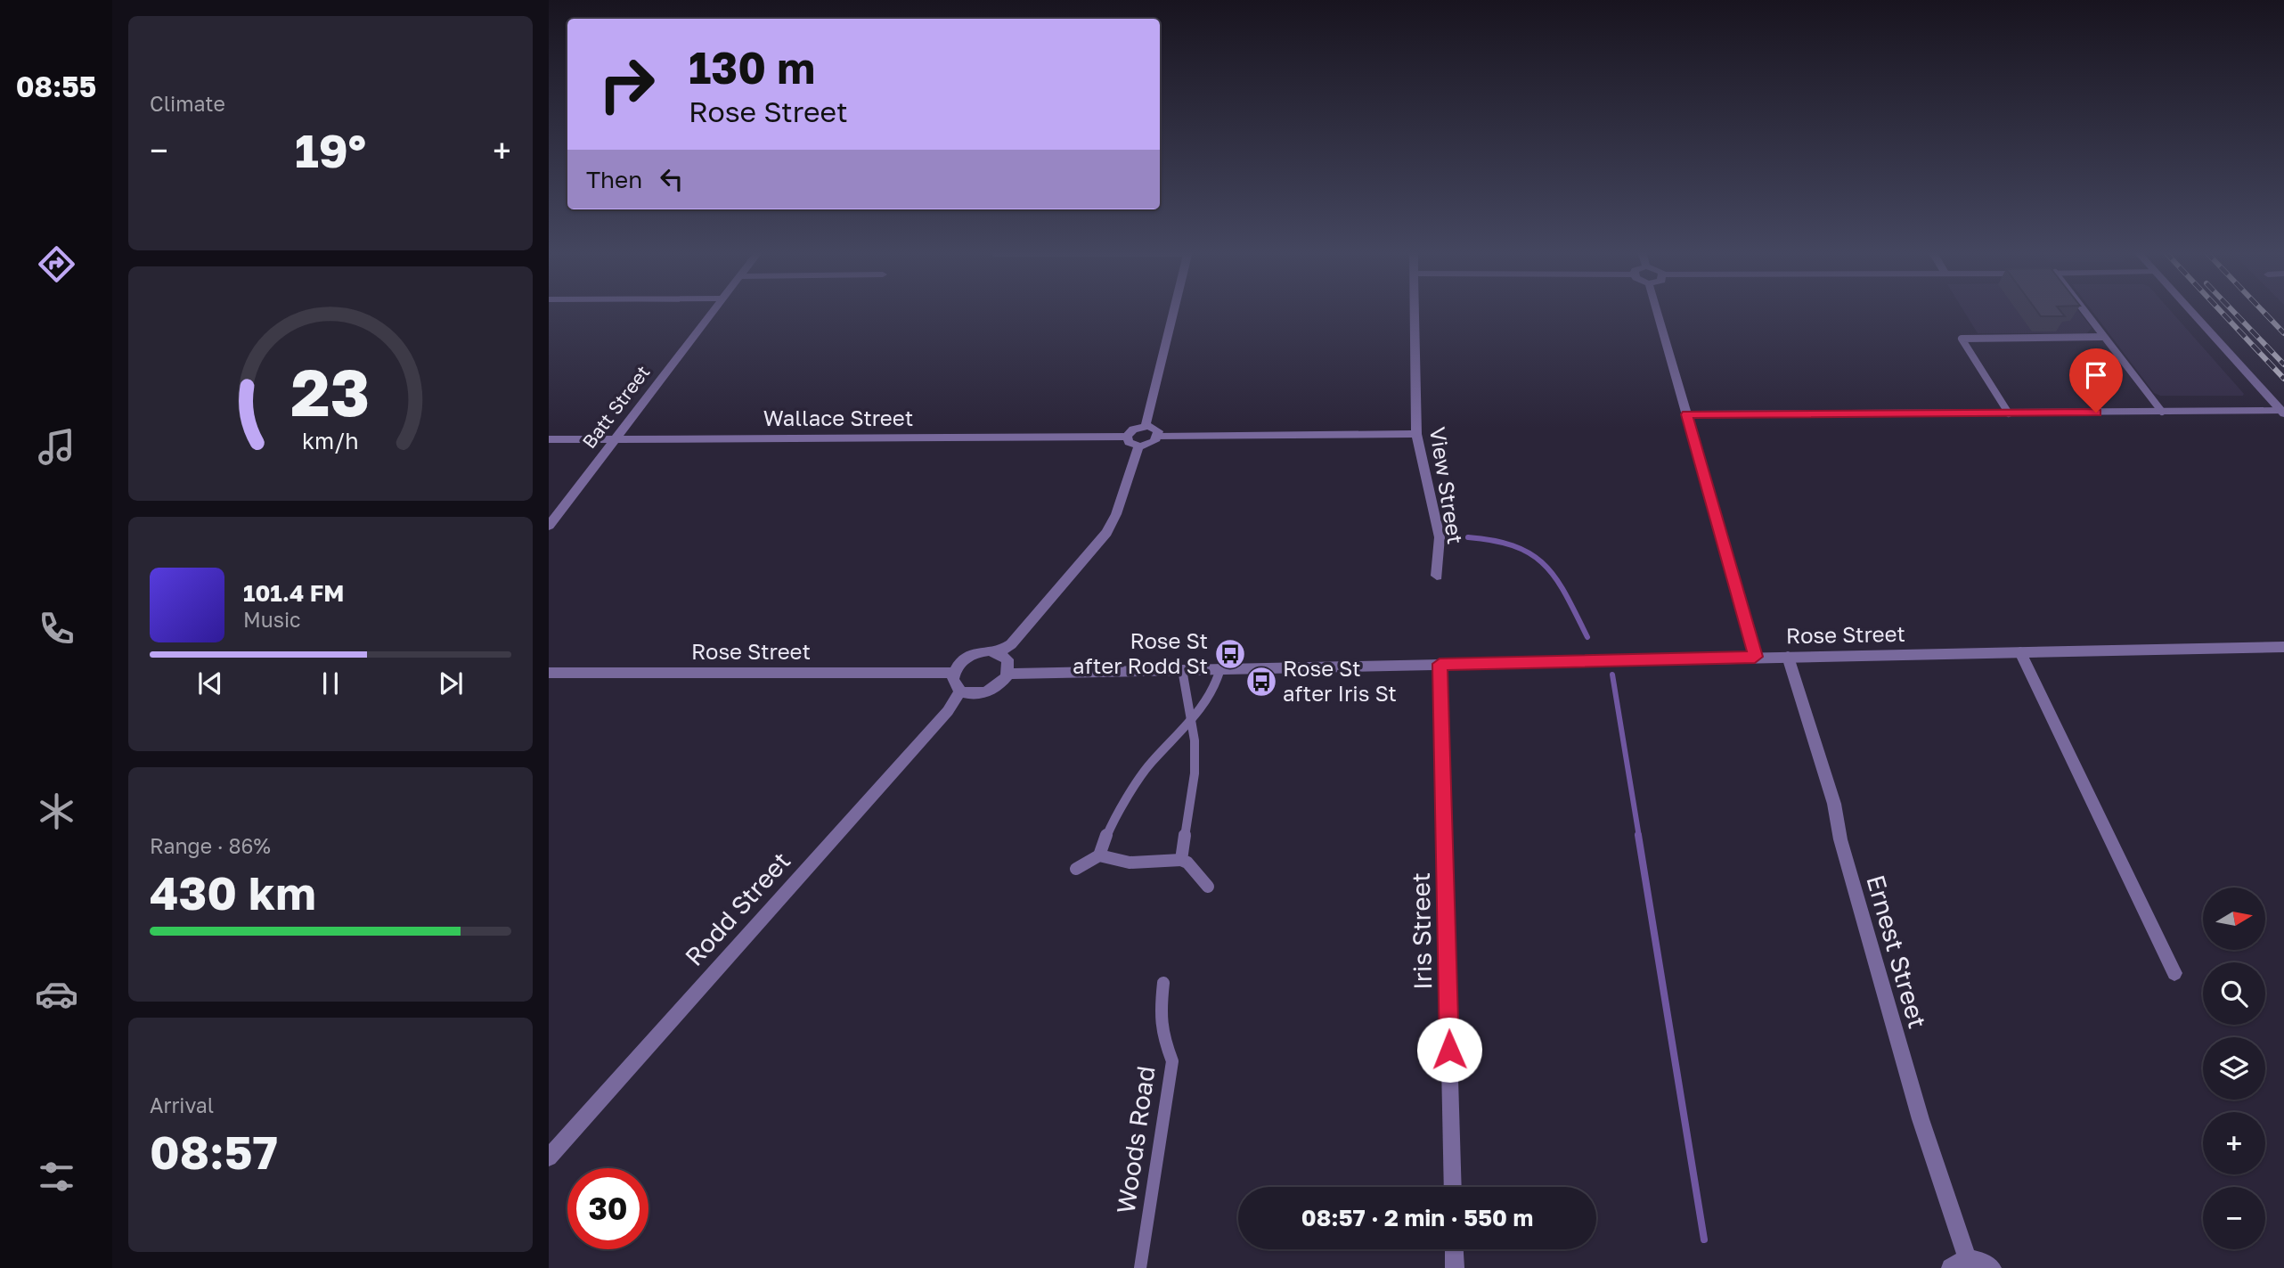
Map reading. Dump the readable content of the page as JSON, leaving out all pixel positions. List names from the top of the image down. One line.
{"streets":{"street":["Batt Street","Wallace Street","View Street","Rose Street","Rodd Street","Iris Street","Ernest Street"],"lane":["Woods Road"]},"crossings":[["Batt Street","Wallace Street"],["Rose Street","Rodd Street"],["Rose Street","Iris Street"],["Rose Street","Ernest Street"]],"places":{"bus stop":["Rose St after Rodd St","Rose St after Iris St"]},"north":"right","page":{"tabs":"08:55","tile":["Climate",["Range · 86%","430 km"],["Arrival","08:57"]],"turn":["130 m","Rose Street"],"heat":["−","19°","+"],"then":"Then","song":["101.4 FM","Music"],"map_buttons":["+","−"],"limit":"30","trip":"08:57 · 2 min · 550 m","gauge":["23","km/h"]}}
